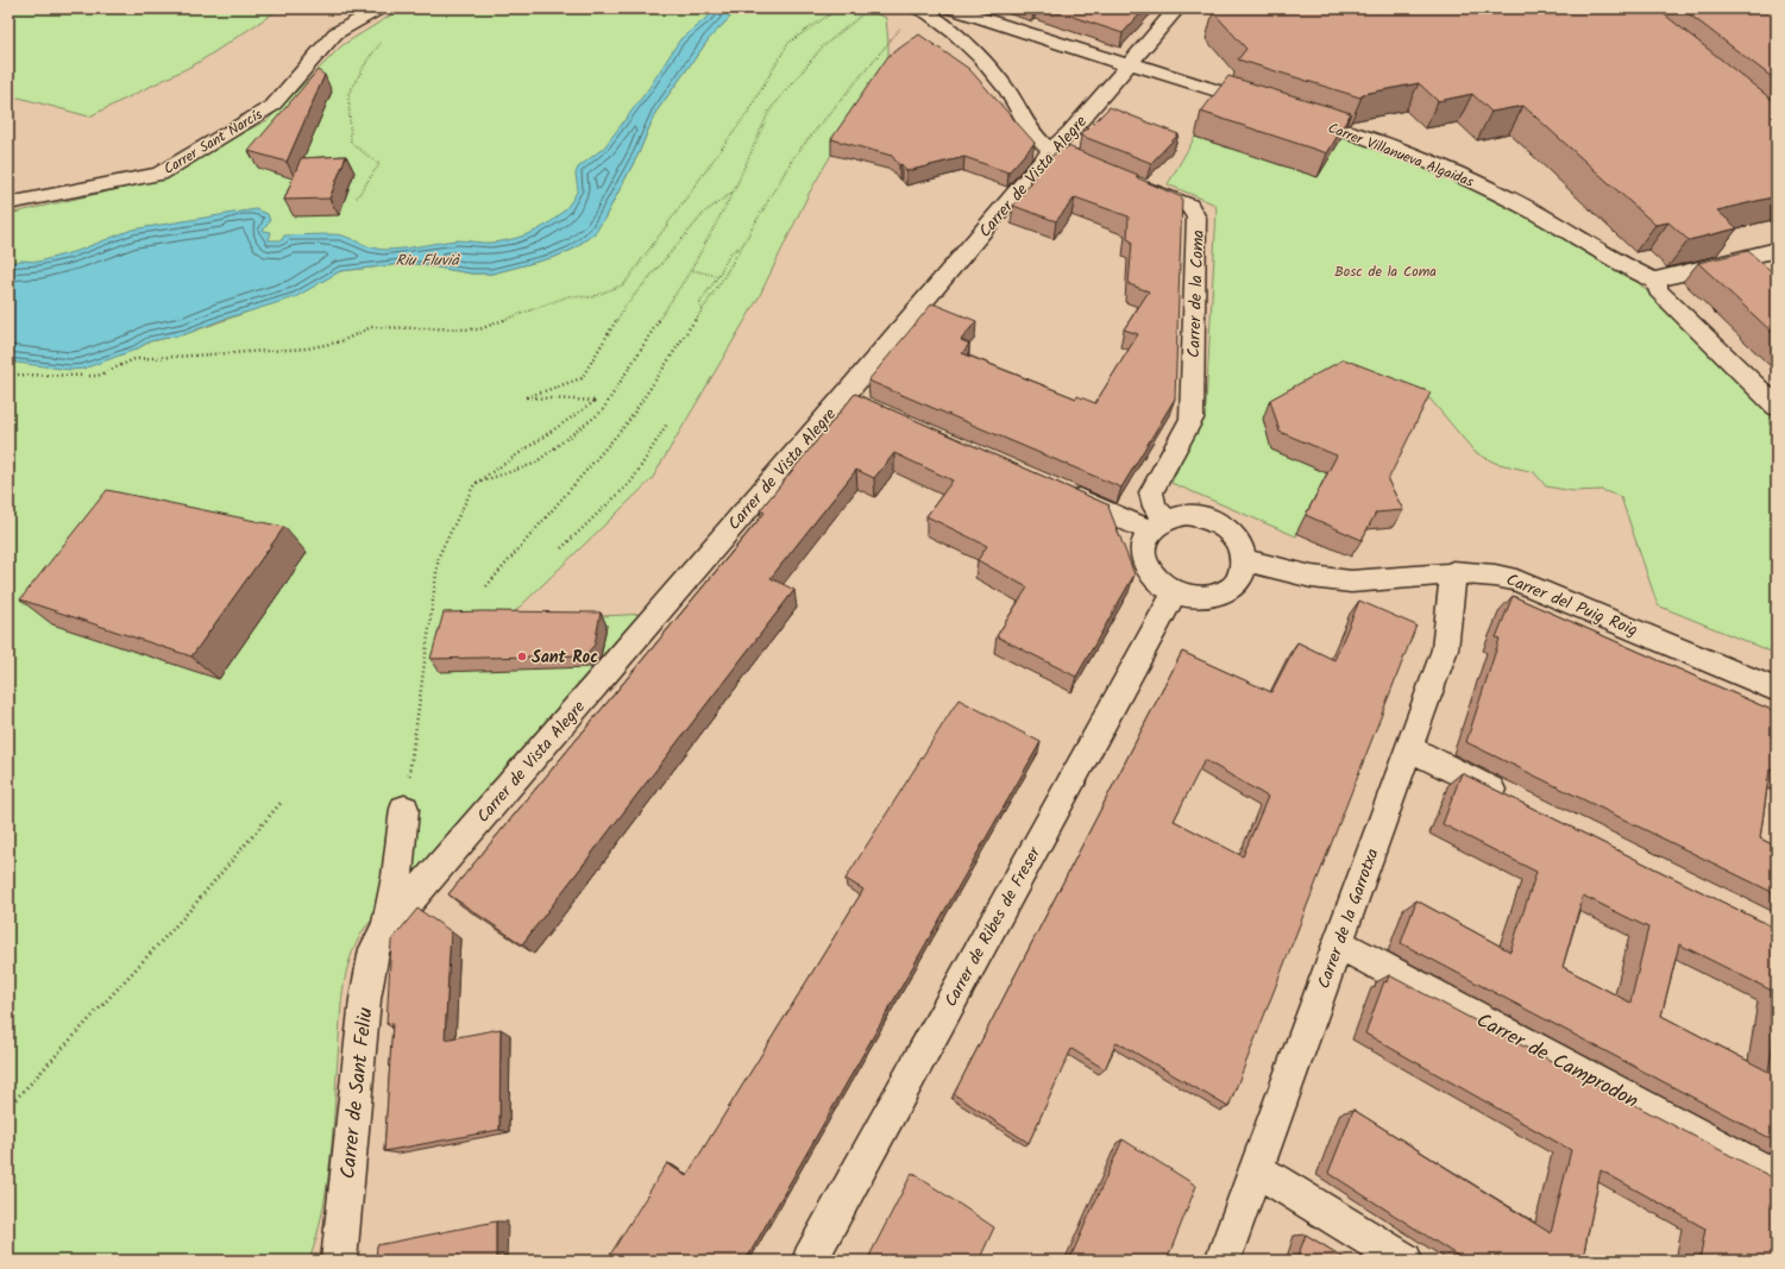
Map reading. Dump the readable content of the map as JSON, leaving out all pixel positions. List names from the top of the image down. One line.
{"streets":{"street":["Carrer Sant Narcís","Carrer Villanueva Algaidas","Carrer de Vista Alegre","Carrer de la Coma","Carrer del Puig Roig","Carrer de la Garrotxa","Carrer de Ribes de Freser","Carrer de Camprodon","Carrer de Sant Feliu"]},"crossings":[["Carrer de Vista Alegre","Carrer de Sant Feliu"],["Carrer de la Coma","Carrer del Puig Roig"],["Carrer de la Coma","Carrer de Ribes de Freser"],["Carrer del Puig Roig","Carrer de la Garrotxa"],["Carrer del Puig Roig","Carrer de Ribes de Freser"],["Carrer de la Garrotxa","Carrer de Camprodon"]],"water":["Riu Fluvià"],"parks":["Bosc de la Coma"],"places":["Sant Roc"]}
